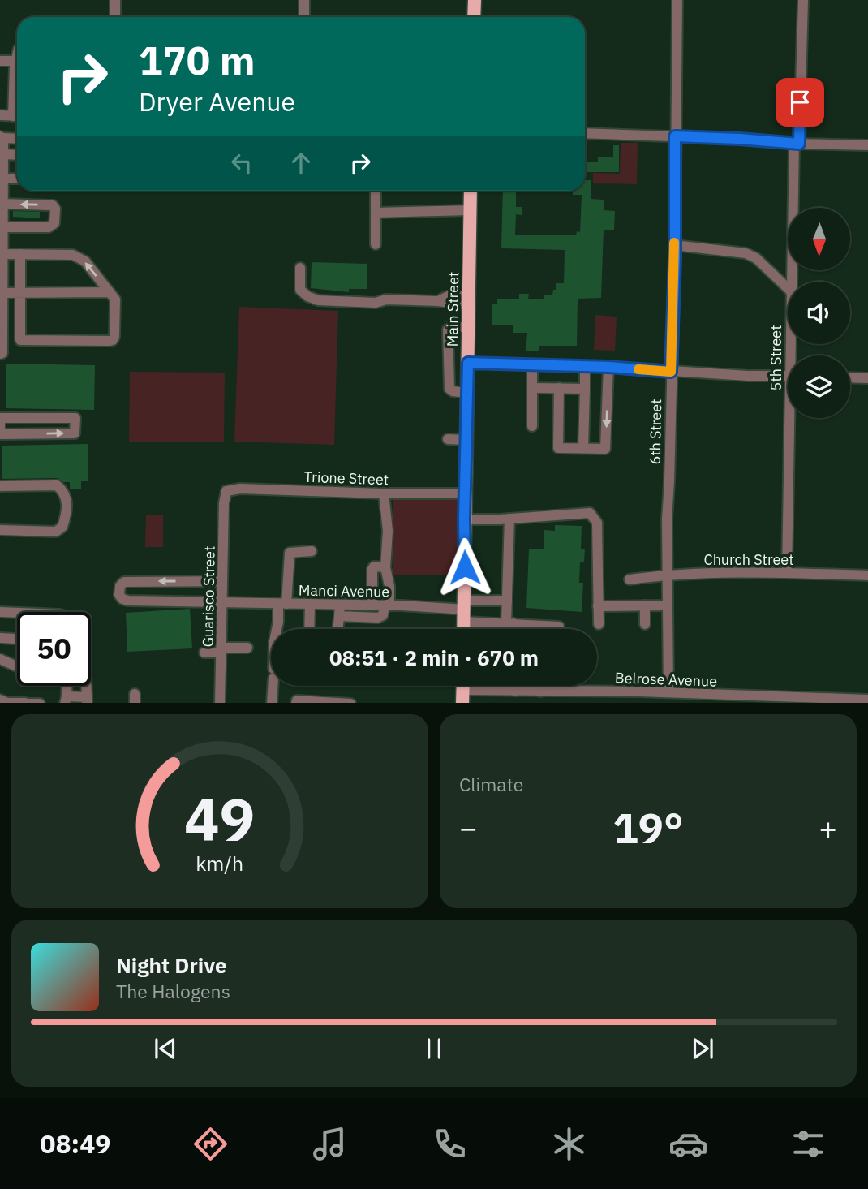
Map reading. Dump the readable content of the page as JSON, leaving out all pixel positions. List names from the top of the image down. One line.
{"streets":{"main road":["Main Street"],"street":["5th Street","6th Street","Trione Street","Church Street","Manci Avenue","Guarisco Street","Belrose Avenue"]},"crossings":[["Main Street","Trione Street"],["Main Street","Manci Avenue"],["5th Street","Church Street"],["6th Street","Church Street"],["6th Street","Belrose Avenue"],["Trione Street","Guarisco Street"],["Manci Avenue","Guarisco Street"]],"north":"bottom","page":{"turn":["170 m","Dryer Avenue"],"limit":"50","trip":"08:51 · 2 min · 670 m","tile":"Climate","heat":["−","19°","+"],"song":["Night Drive","The Halogens"],"tabs":"08:49","gauge":["49","km/h"]}}
